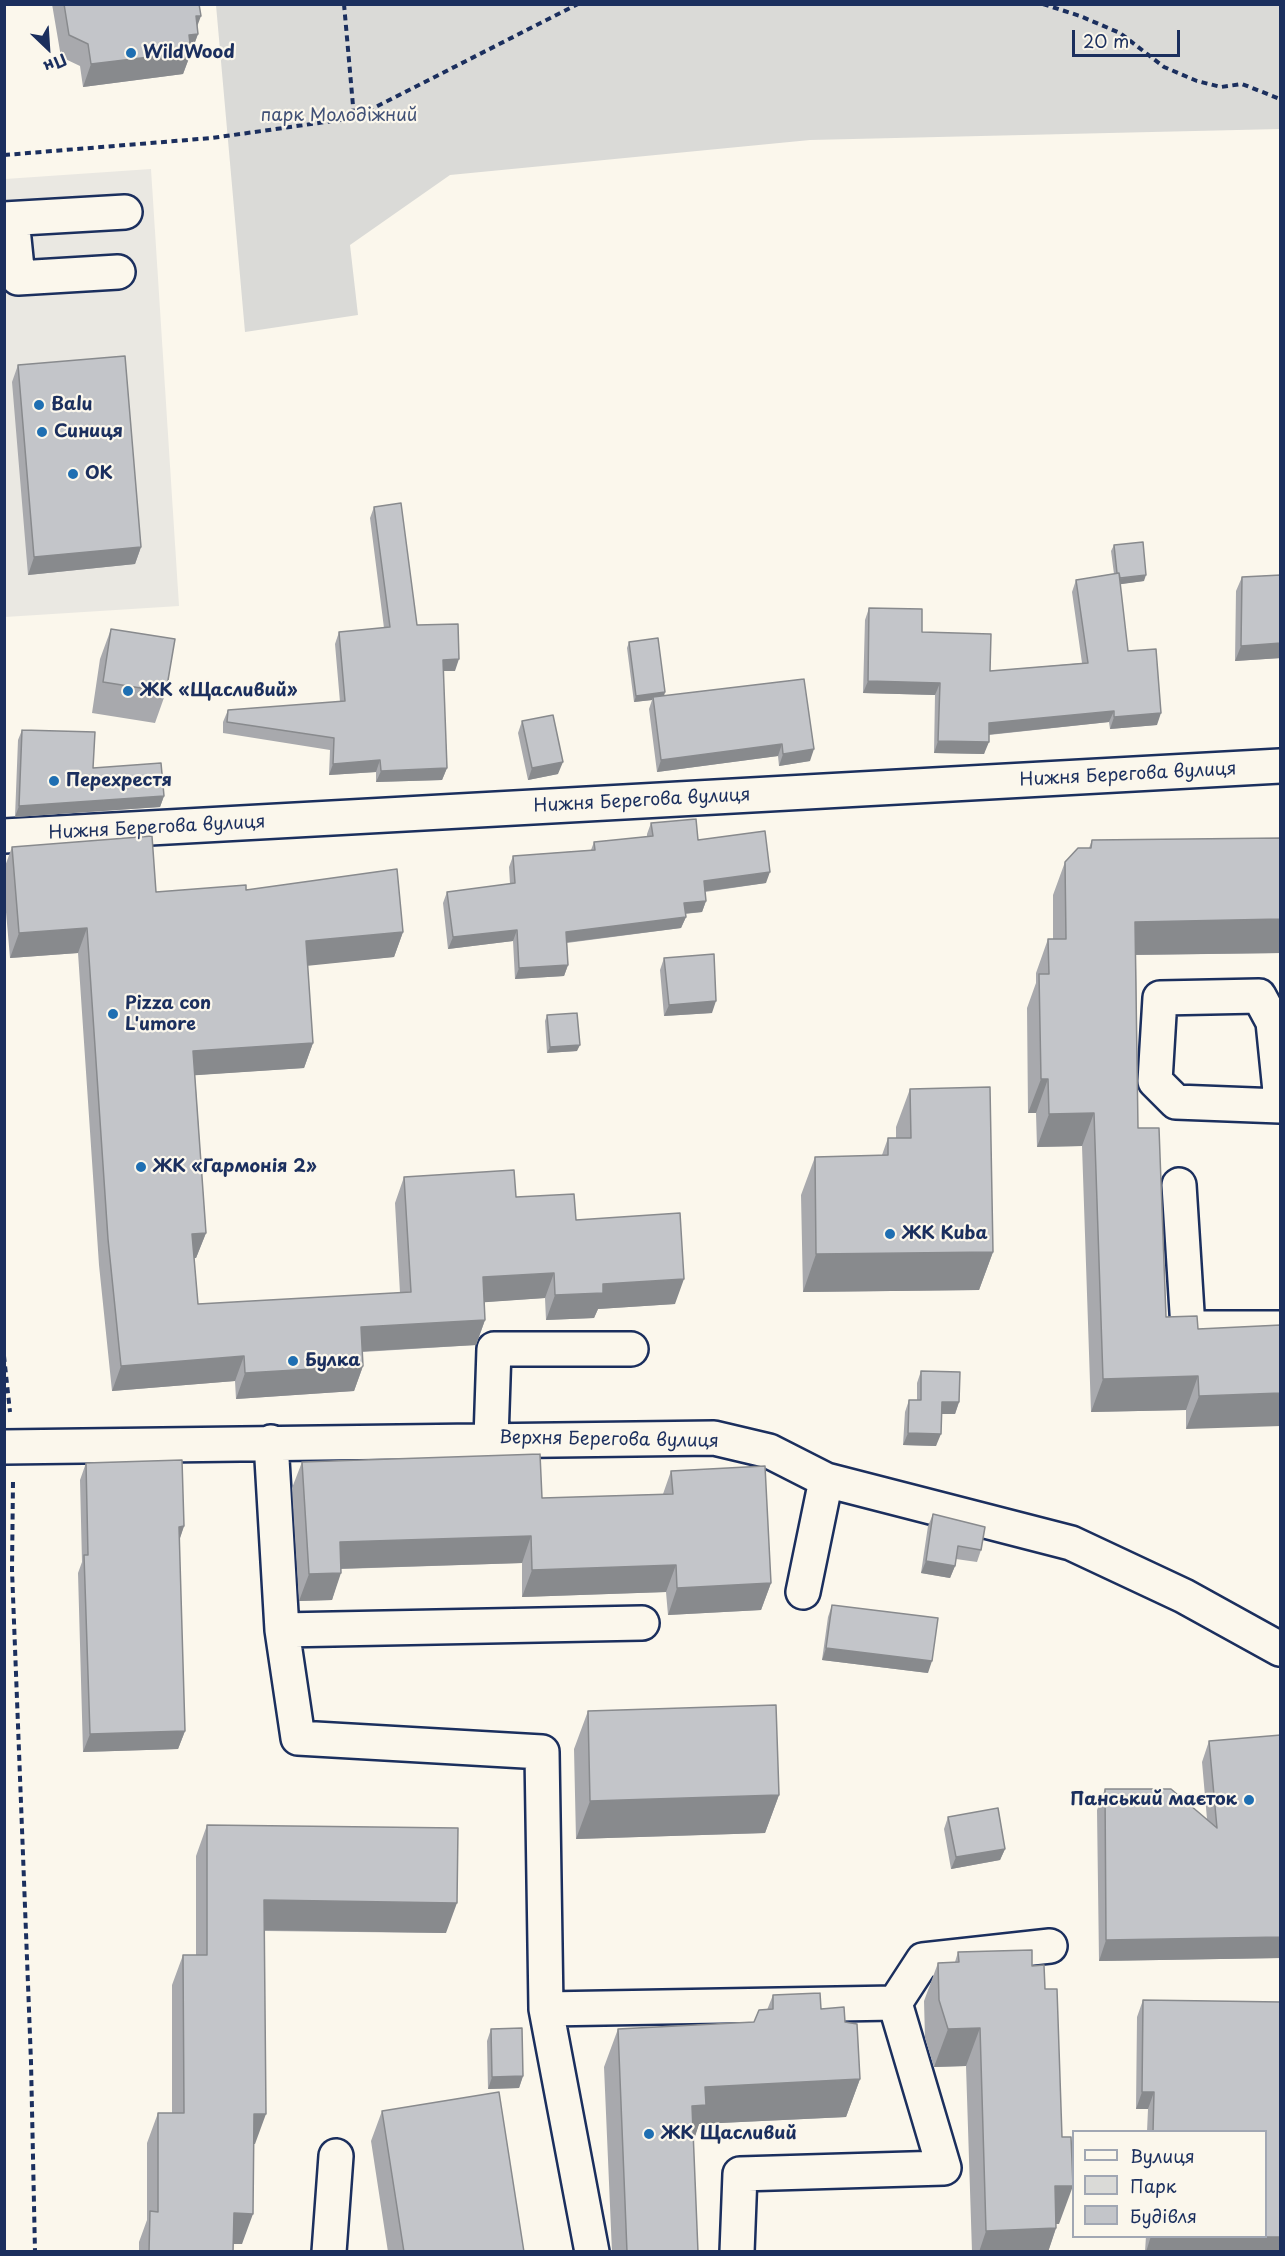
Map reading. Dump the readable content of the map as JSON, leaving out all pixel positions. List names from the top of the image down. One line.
{"streets":{"street":["Нижня Берегова вулиця","Верхня Берегова вулиця"]},"parks":["парк Молодіжний"],"places":["WildWood","Balu","Синиця","OK","ЖК «Щасливий»","Перехрестя","Pizza con L'umore","ЖК «Гармонія 2»","ЖК Kuba","Булка","Панський маєток","ЖК Щасливий"],"legend":["Вулиця","Парк","Будівля"],"scale_bar":"20 m","north":"bottom right"}
